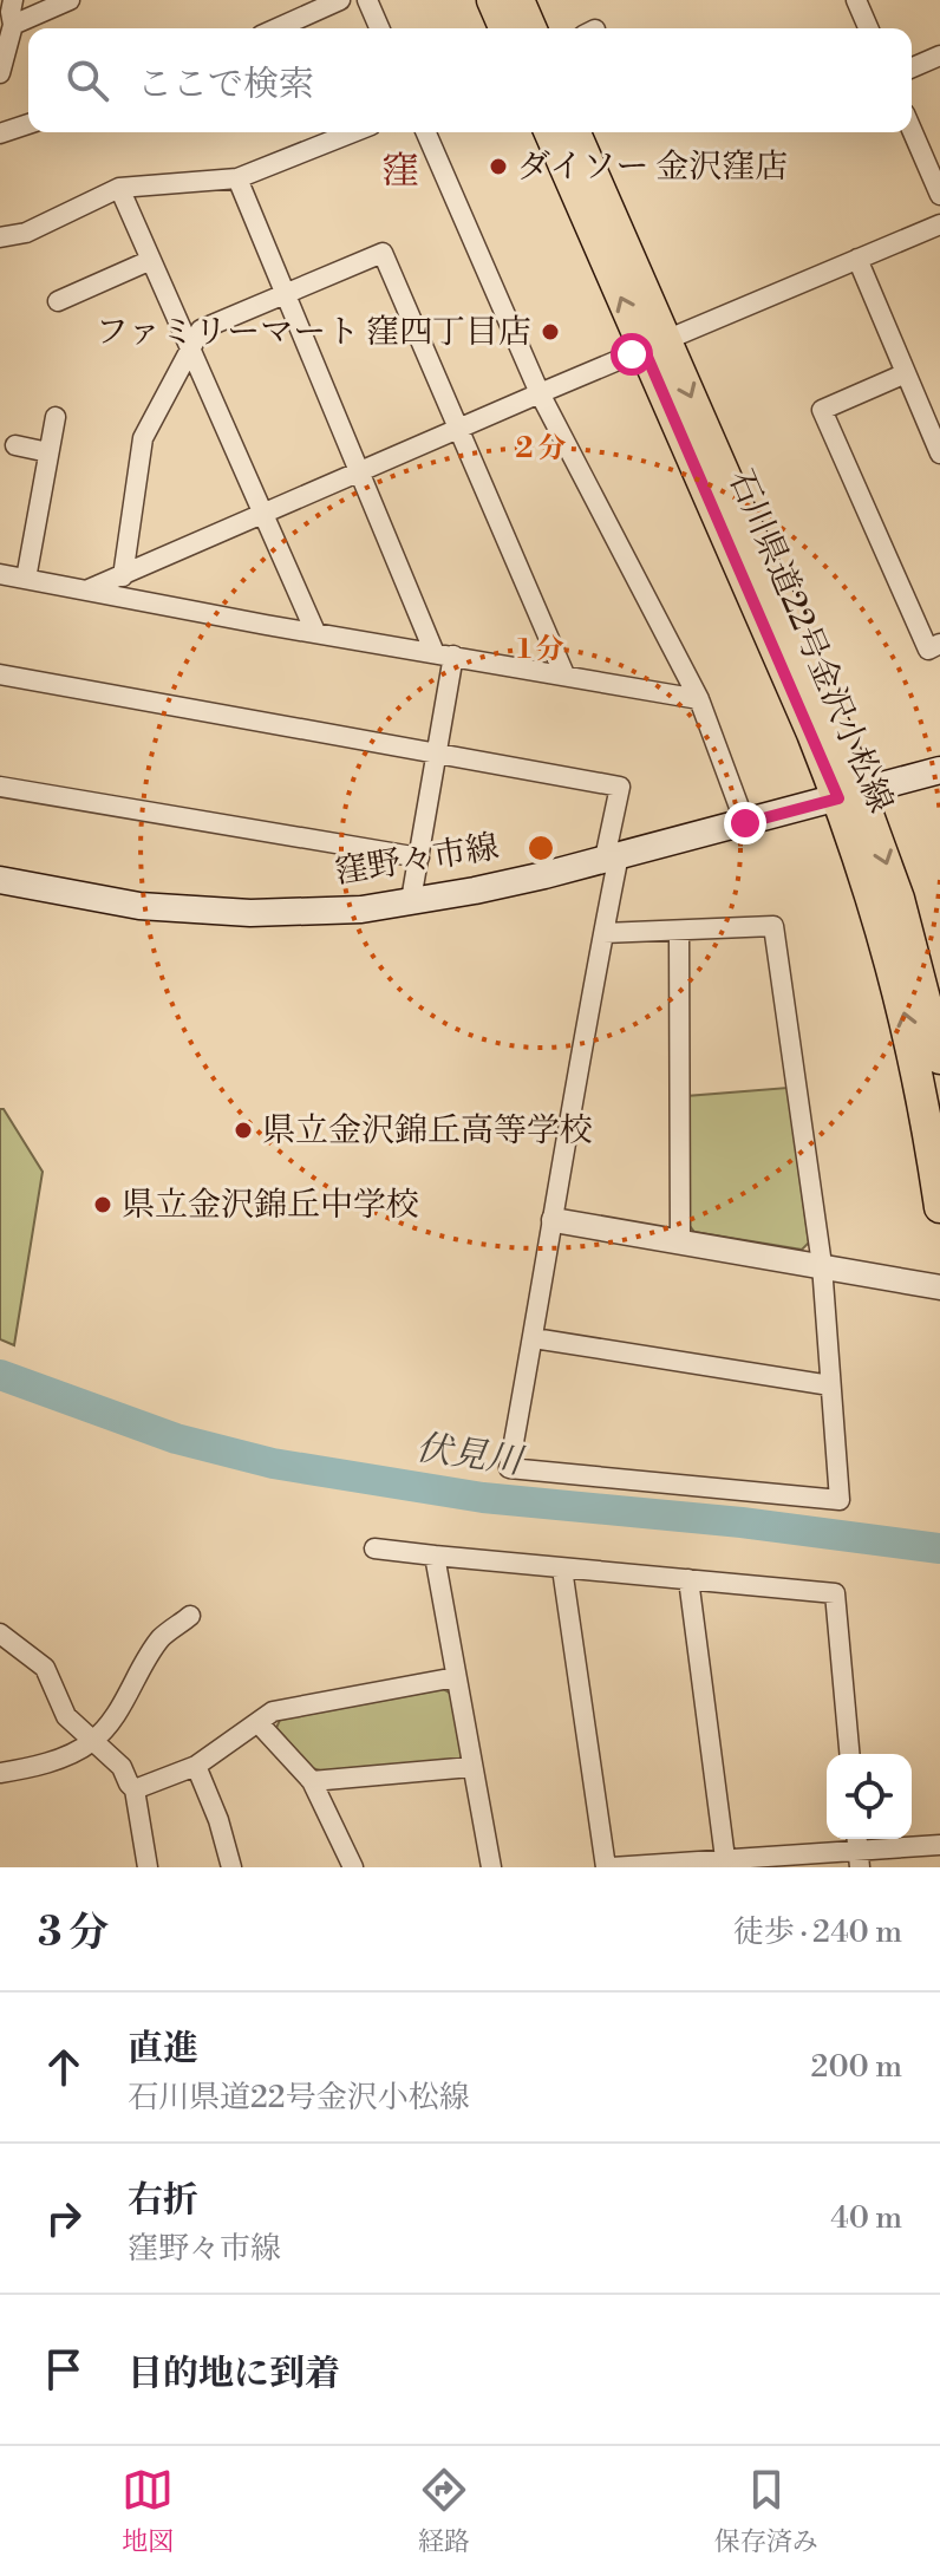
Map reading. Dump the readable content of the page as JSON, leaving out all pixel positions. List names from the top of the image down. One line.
{"streets":{"main road":["石川県道22号金沢小松線","窪野々市線"]},"crossings":[["石川県道22号金沢小松線","窪野々市線"]],"districts":["窪"],"water":["伏見川"],"places":["ダイソー 金沢窪店","ファミリーマート 窪四丁目店","県立金沢錦丘高等学校","県立金沢錦丘中学校"],"page":{"search":"ここで検索","heading":["3 分","徒歩 · 240 m"],"list":[["直進","石川県道22号金沢小松線","200 m"],["右折","窪野々市線","40 m"],"目的地に到着"],"nav":["地図","経路","保存済み"]},"rings":["2 分","1 分"]}
